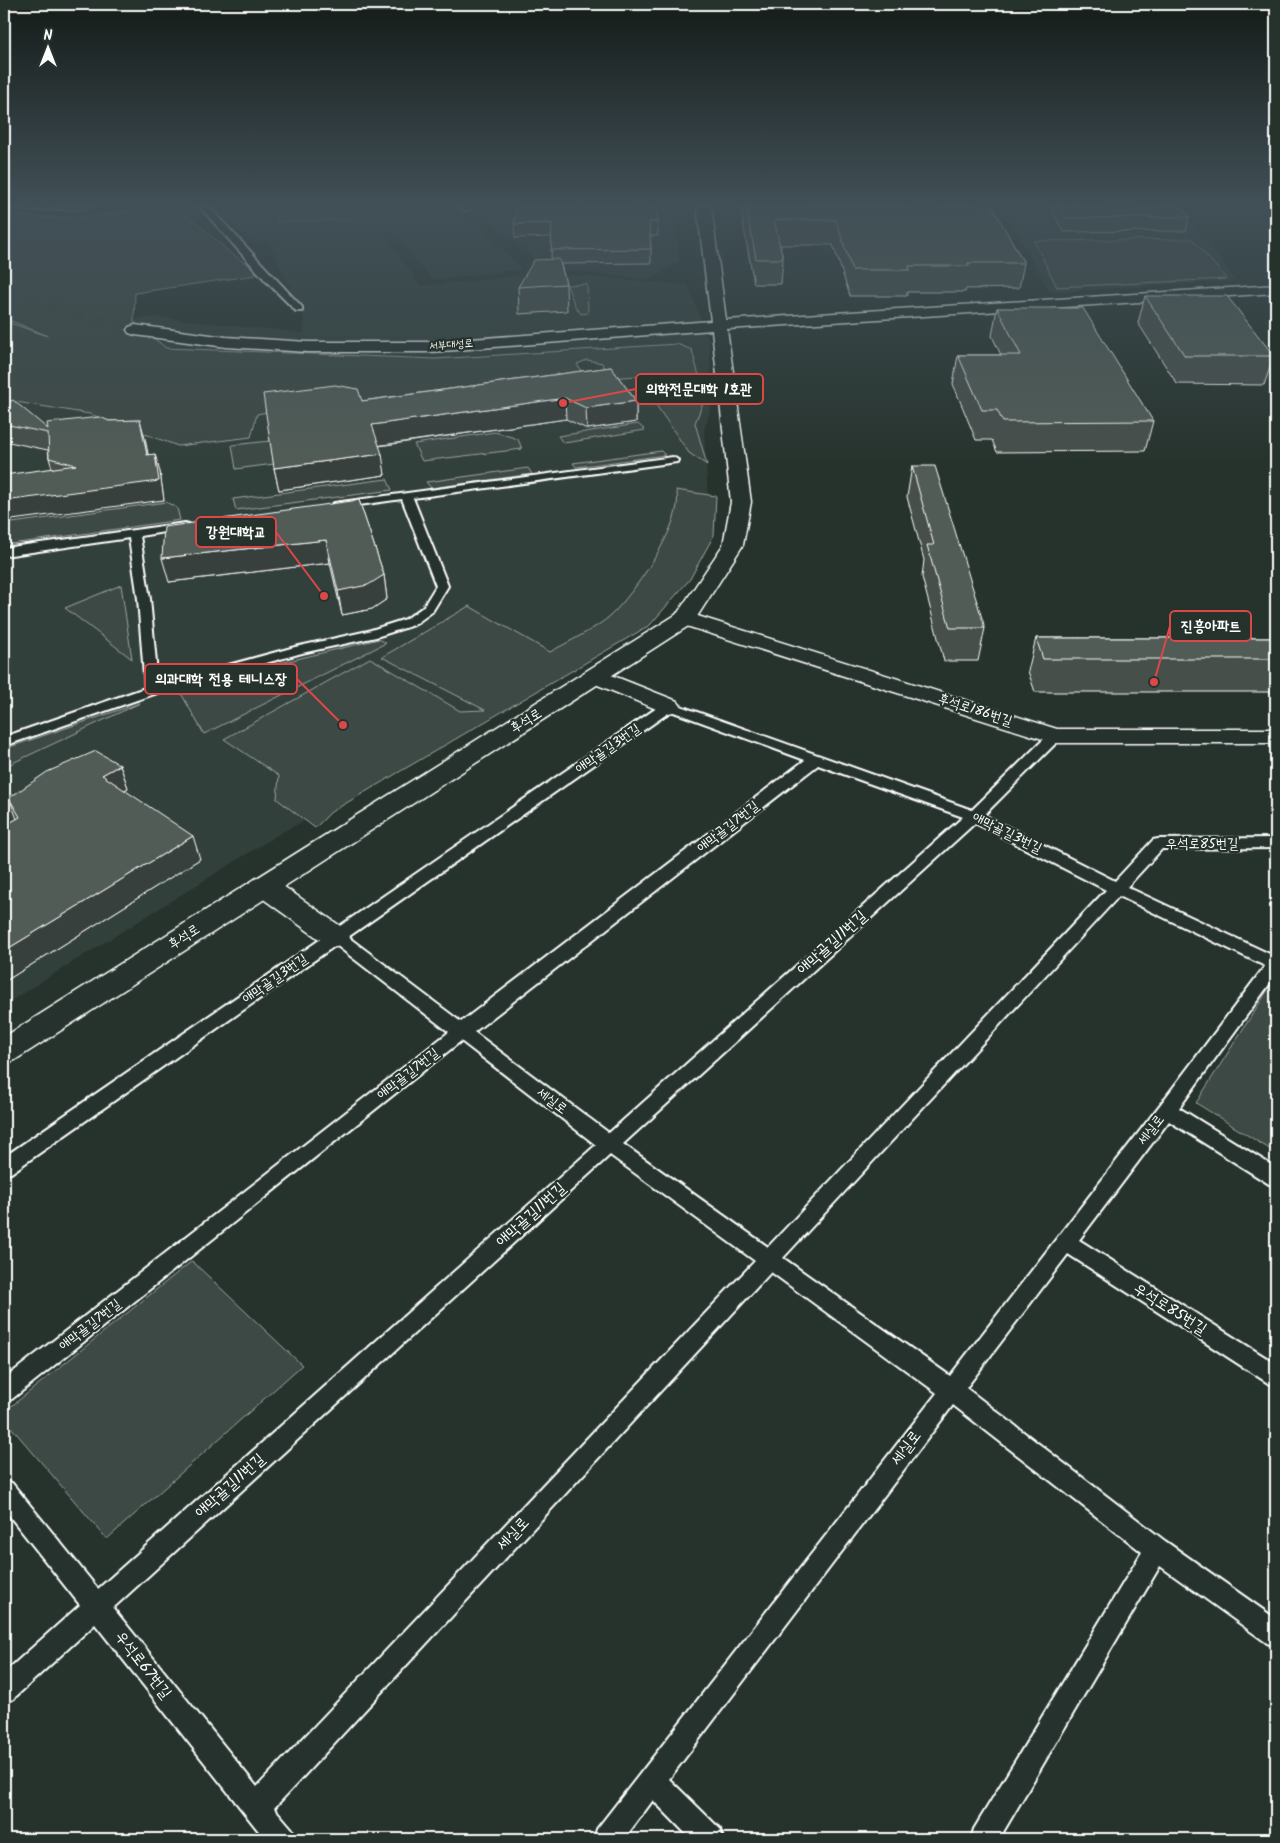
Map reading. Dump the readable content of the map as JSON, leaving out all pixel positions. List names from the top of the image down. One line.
{"streets":{"street":["서부대성로","후석로186번길","후석로"],"lane":["애막골길3번길","애막골길7번길","우석로85번길","애막골길11번길","세실로","우석로67번길"]},"crossings":[["서부대성로","후석로"],["후석로186번길","후석로"],["후석로186번길","애막골길11번길"],["애막골길3번길","애막골길7번길"],["애막골길3번길","우석로85번길"],["애막골길3번길","애막골길11번길"],["애막골길3번길","세실로"],["애막골길7번길","세실로"],["우석로85번길","세실로"],["애막골길11번길","세실로"],["애막골길11번길","우석로67번길"],["세실로","우석로67번길"]],"places":["의학전문대학 1호관","강원대학교","진흥아파트","의과대학 전용 테니스장"],"north":"top"}
